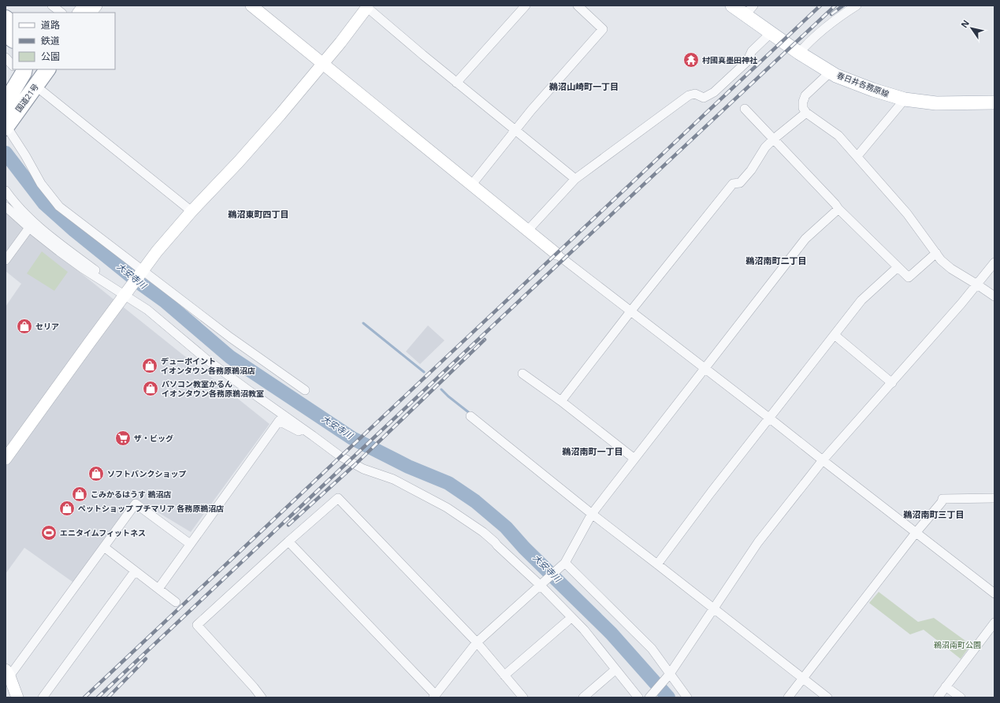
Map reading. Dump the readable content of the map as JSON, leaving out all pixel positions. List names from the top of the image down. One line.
{"streets":{"highway":["国道21号"],"main road":["春日井各務原線"]},"districts":["鵜沼山崎町一丁目","鵜沼東町四丁目","鵜沼南町二丁目","鵜沼南町一丁目","鵜沼南町三丁目"],"water":["大安寺川"],"parks":["鵜沼南町公園"],"places":{"temple":["村國真墨田神社"],"shop":["セリア","デューポイント イオンタウン各務原鵜沼店","パソコン教室かるん イオンタウン各務原鵜沼教室","ソフトバンクショップ","こみかるはうす 鵜沼店","ペットショップ プチマリア 各務原鵜沼店"],"supermarket":["ザ・ビッグ"],"sports":["エニタイムフィットネス"]},"legend":["道路","鉄道","公園"],"north":"top left"}
